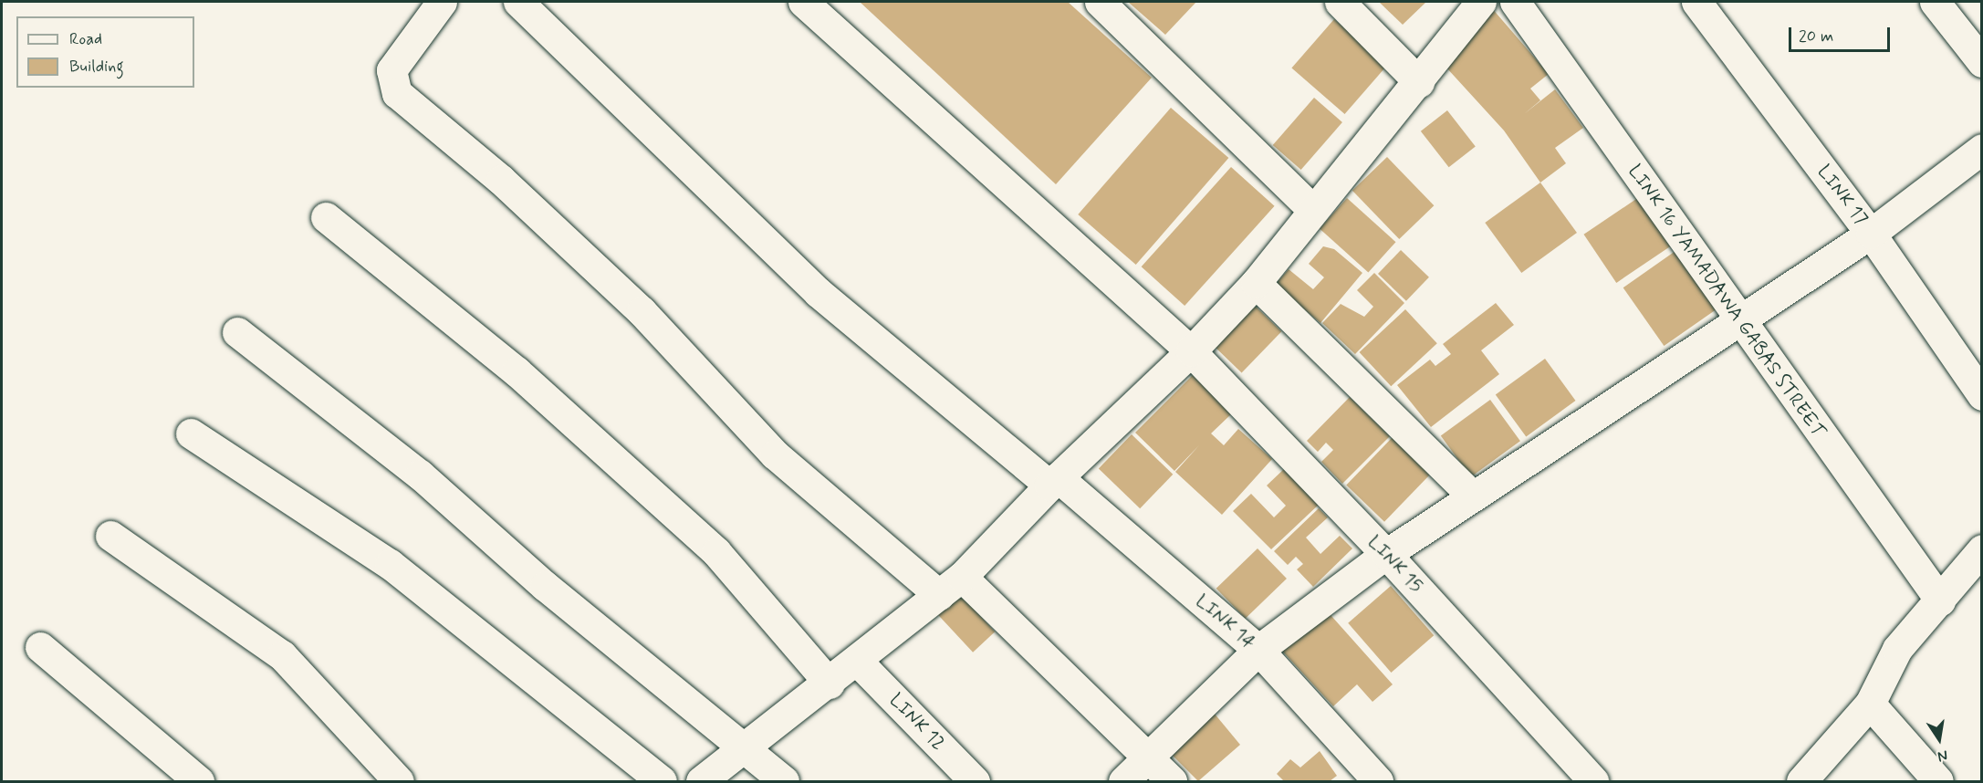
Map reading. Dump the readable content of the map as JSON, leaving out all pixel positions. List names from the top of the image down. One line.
{"streets":{"street":["LINK 17","LINK 16 YAMADAWA GABAS STREET","LINK 15","LINK 14","LINK 12"]},"legend":["Road","Building"],"scale_bar":"20 m","north":"bottom"}
